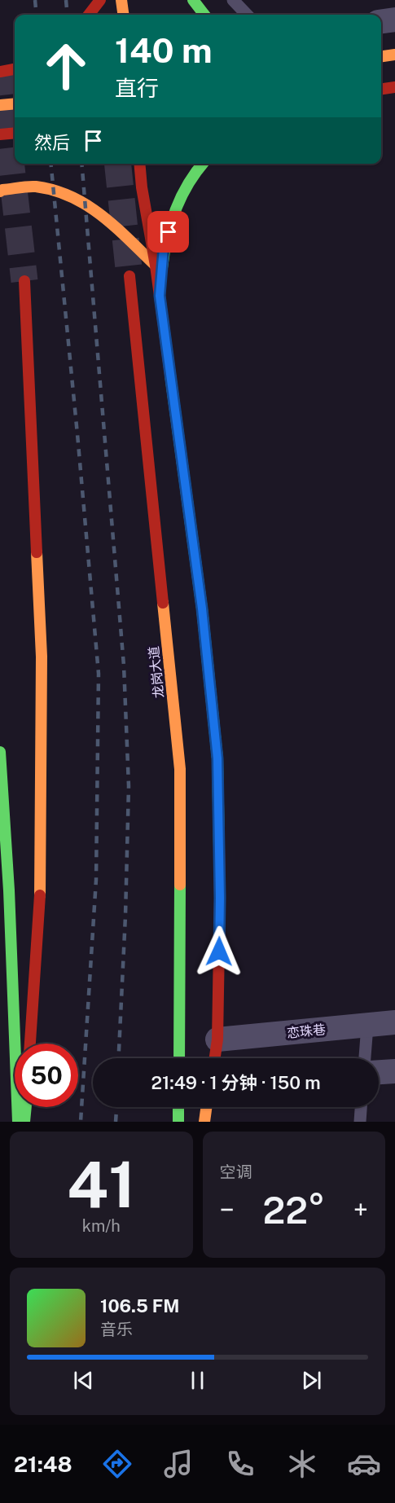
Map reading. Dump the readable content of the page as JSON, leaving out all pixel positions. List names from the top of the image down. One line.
{"streets":{"main road":["龙岗大道"],"street":["恋珠巷"]},"page":{"turn":["140 m","直行"],"then":"然后","limit":"50","trip":"21:49 · 1 分钟 · 150 m","tile":[["41","km/h"],"空调"],"heat":["−","22°","+"],"song":["106.5 FM","音乐"],"tabs":"21:48"}}
